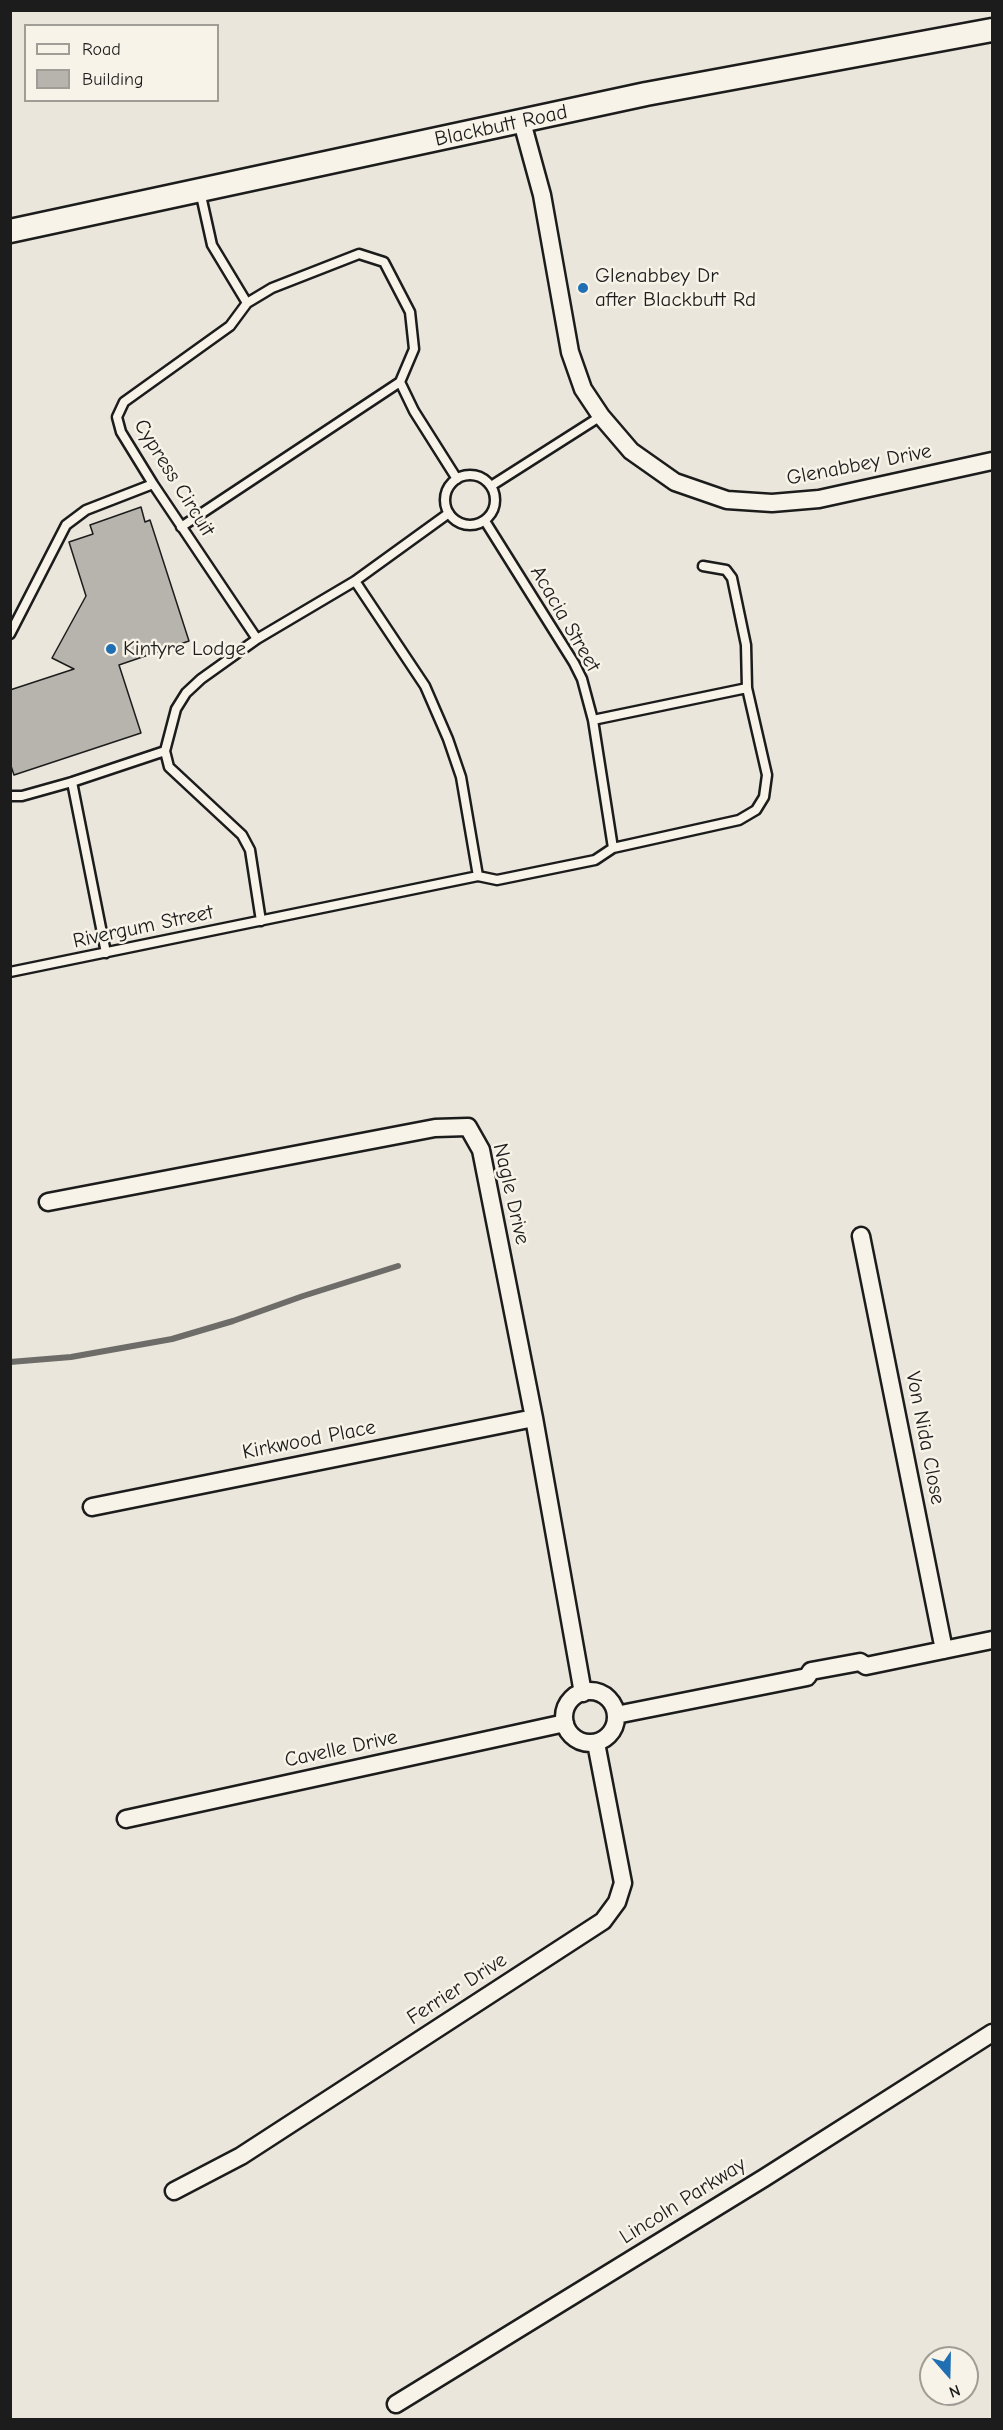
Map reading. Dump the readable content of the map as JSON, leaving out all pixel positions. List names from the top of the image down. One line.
{"streets":{"street":["Blackbutt Road","Glenabbey Drive","Nagle Drive","Von Nida Close","Kirkwood Place","Cavelle Drive","Ferrier Drive","Lincoln Parkway"],"lane":["Cypress Circuit","Acacia Street","Rivergum Street"]},"crossings":[["Blackbutt Road","Glenabbey Drive"],["Acacia Street","Rivergum Street"],["Nagle Drive","Kirkwood Place"],["Nagle Drive","Cavelle Drive"],["Nagle Drive","Ferrier Drive"],["Cavelle Drive","Ferrier Drive"]],"places":["Glenabbey Dr after Blackbutt Rd","Kintyre Lodge"],"legend":["Road","Building"],"north":"bottom"}
